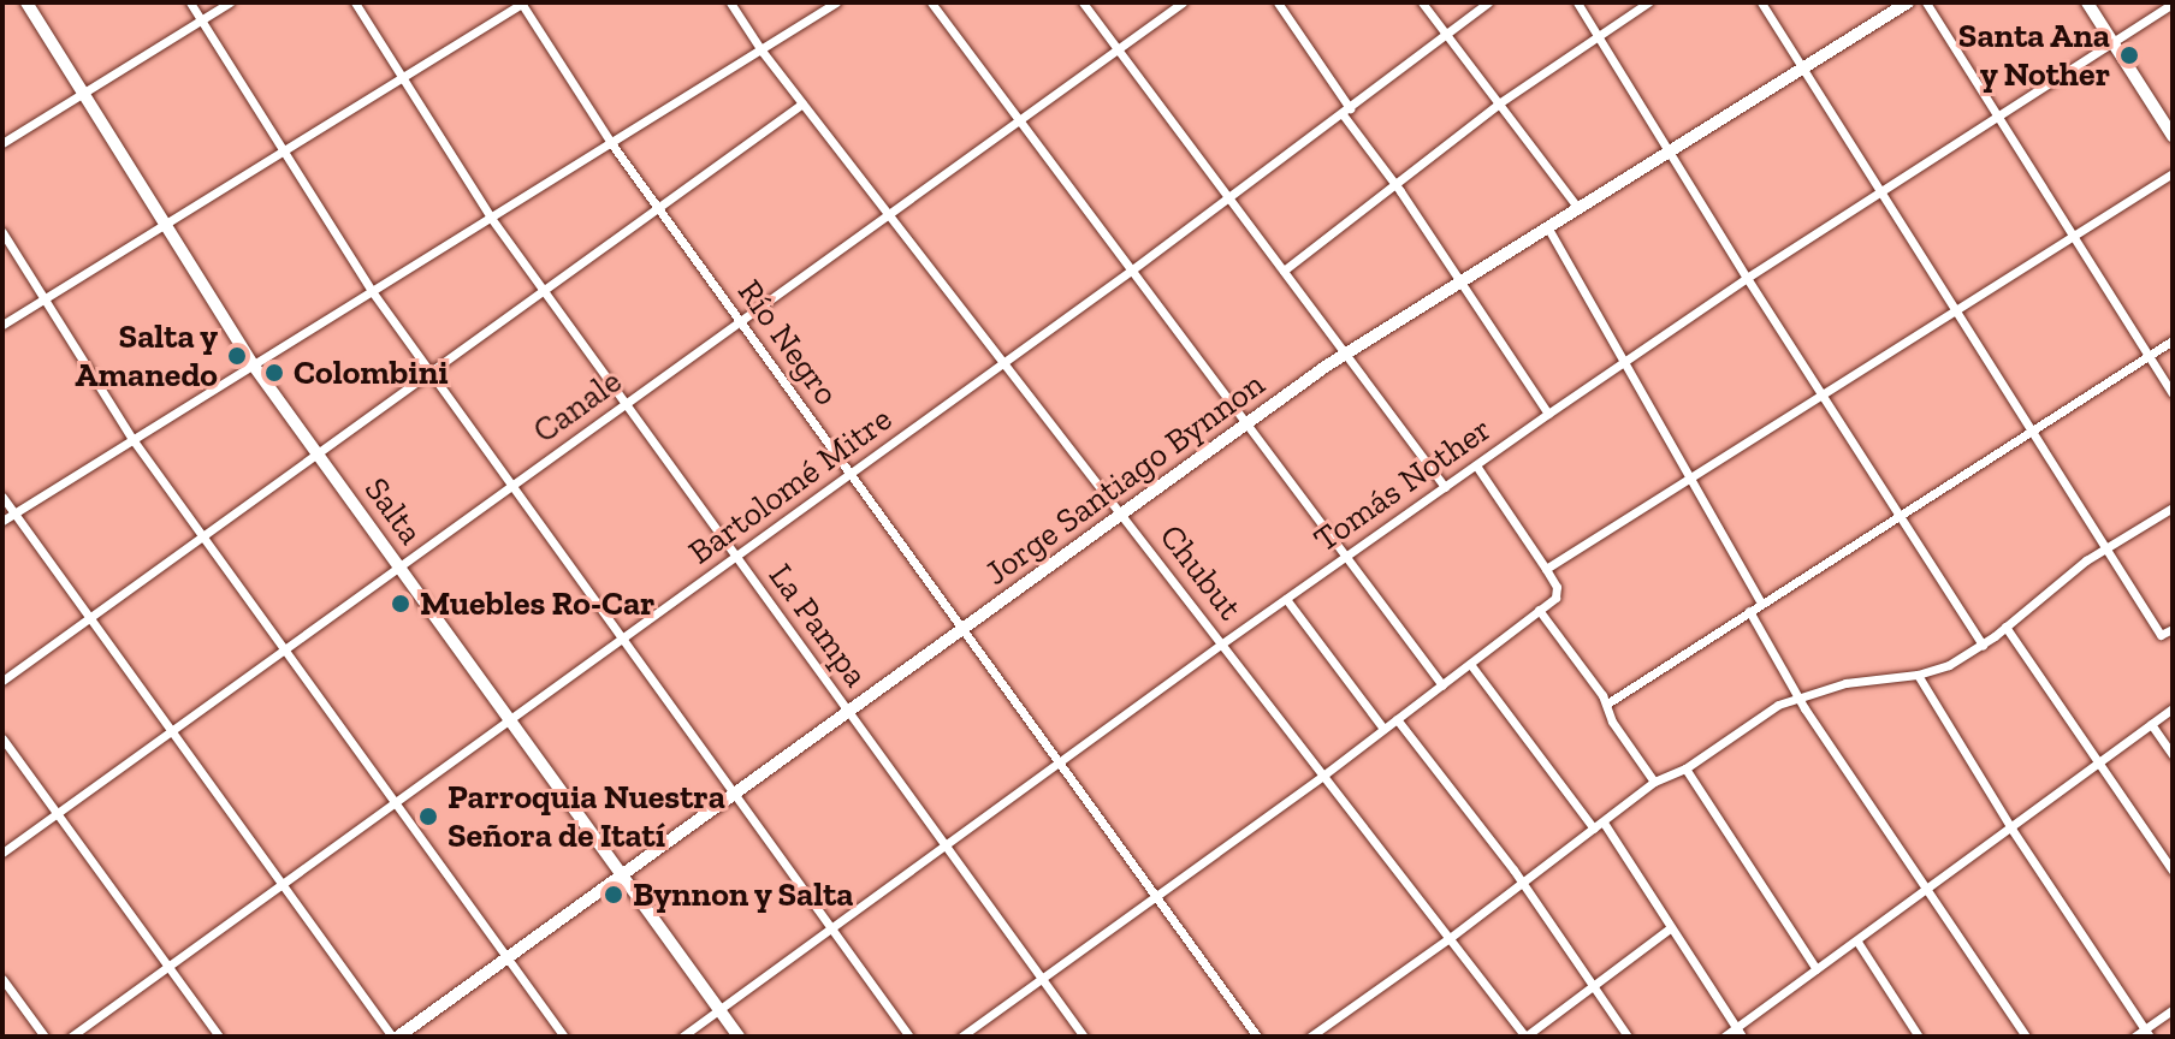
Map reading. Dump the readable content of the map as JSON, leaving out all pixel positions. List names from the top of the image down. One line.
{"streets":{"street":["Río Negro","Canale","Jorge Santiago Bynnon","Tomás Nother","Bartolomé Mitre","Salta","Chubut","La Pampa"]},"crossings":[["Río Negro","Canale"],["Río Negro","Jorge Santiago Bynnon"],["Río Negro","Tomás Nother"],["Río Negro","Bartolomé Mitre"],["Canale","Salta"],["Canale","Chubut"],["Canale","La Pampa"],["Jorge Santiago Bynnon","Salta"],["Jorge Santiago Bynnon","Chubut"],["Jorge Santiago Bynnon","La Pampa"],["Tomás Nother","Salta"],["Tomás Nother","Chubut"],["Tomás Nother","La Pampa"],["Bartolomé Mitre","Salta"],["Bartolomé Mitre","Chubut"],["Bartolomé Mitre","La Pampa"]],"places":["Santa Ana y Nother","Salta y Amanedo","Colombini","Muebles Ro-Car","Parroquia Nuestra Señora de Itatí","Bynnon y Salta"]}
